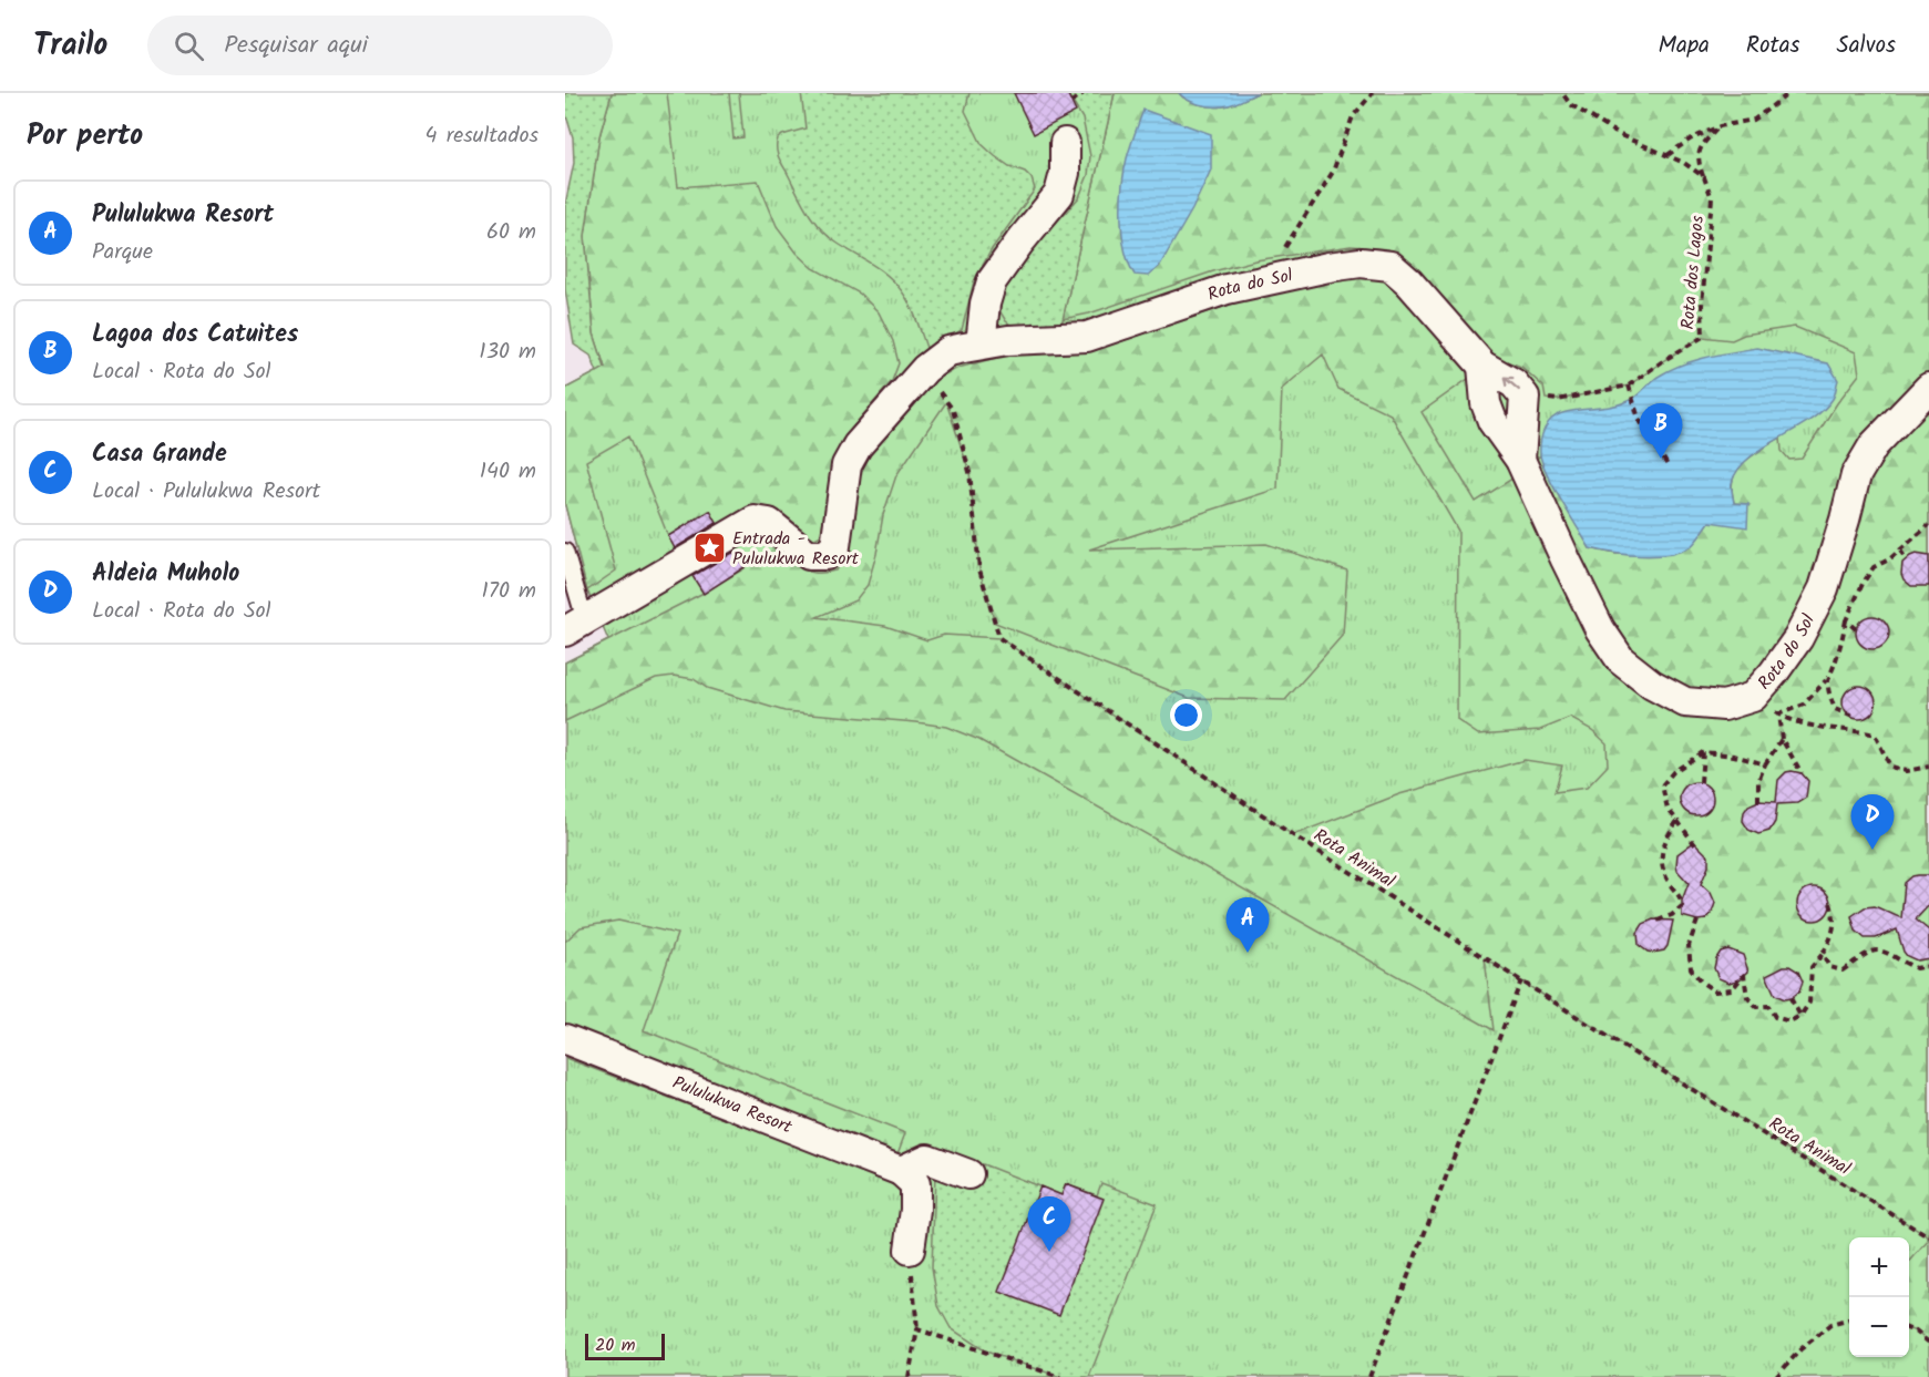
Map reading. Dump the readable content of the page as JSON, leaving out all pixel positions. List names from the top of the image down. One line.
{"streets":{"street":["Rota do Sol","Pululukwa Resort"],"path":["Rota dos Lagos","Rota Animal"]},"crossings":[["Rota dos Lagos","Rota do Sol"]],"places":{"place":["Entrada - Pululukwa Resort"]},"scale_bar":"20 m","page":{"header":"Trailo","search":"Pesquisar aqui","nav":["Mapa","Rotas","Salvos"],"heading":["Por perto","4 resultados"],"list":[{"mark":"A","name":"Pululukwa Resort","note":"Parque","value":"60 m"},{"mark":"B","name":"Lagoa dos Catuites","note":"Local · Rota do Sol","value":"130 m"},{"mark":"C","name":"Casa Grande","note":"Local · Pululukwa Resort","value":"140 m"},{"mark":"D","name":"Aldeia Muholo","note":"Local · Rota do Sol","value":"170 m"}],"pins":["B","D","A","C"],"map_buttons":["+","−"],"scale":"20 m"}}
